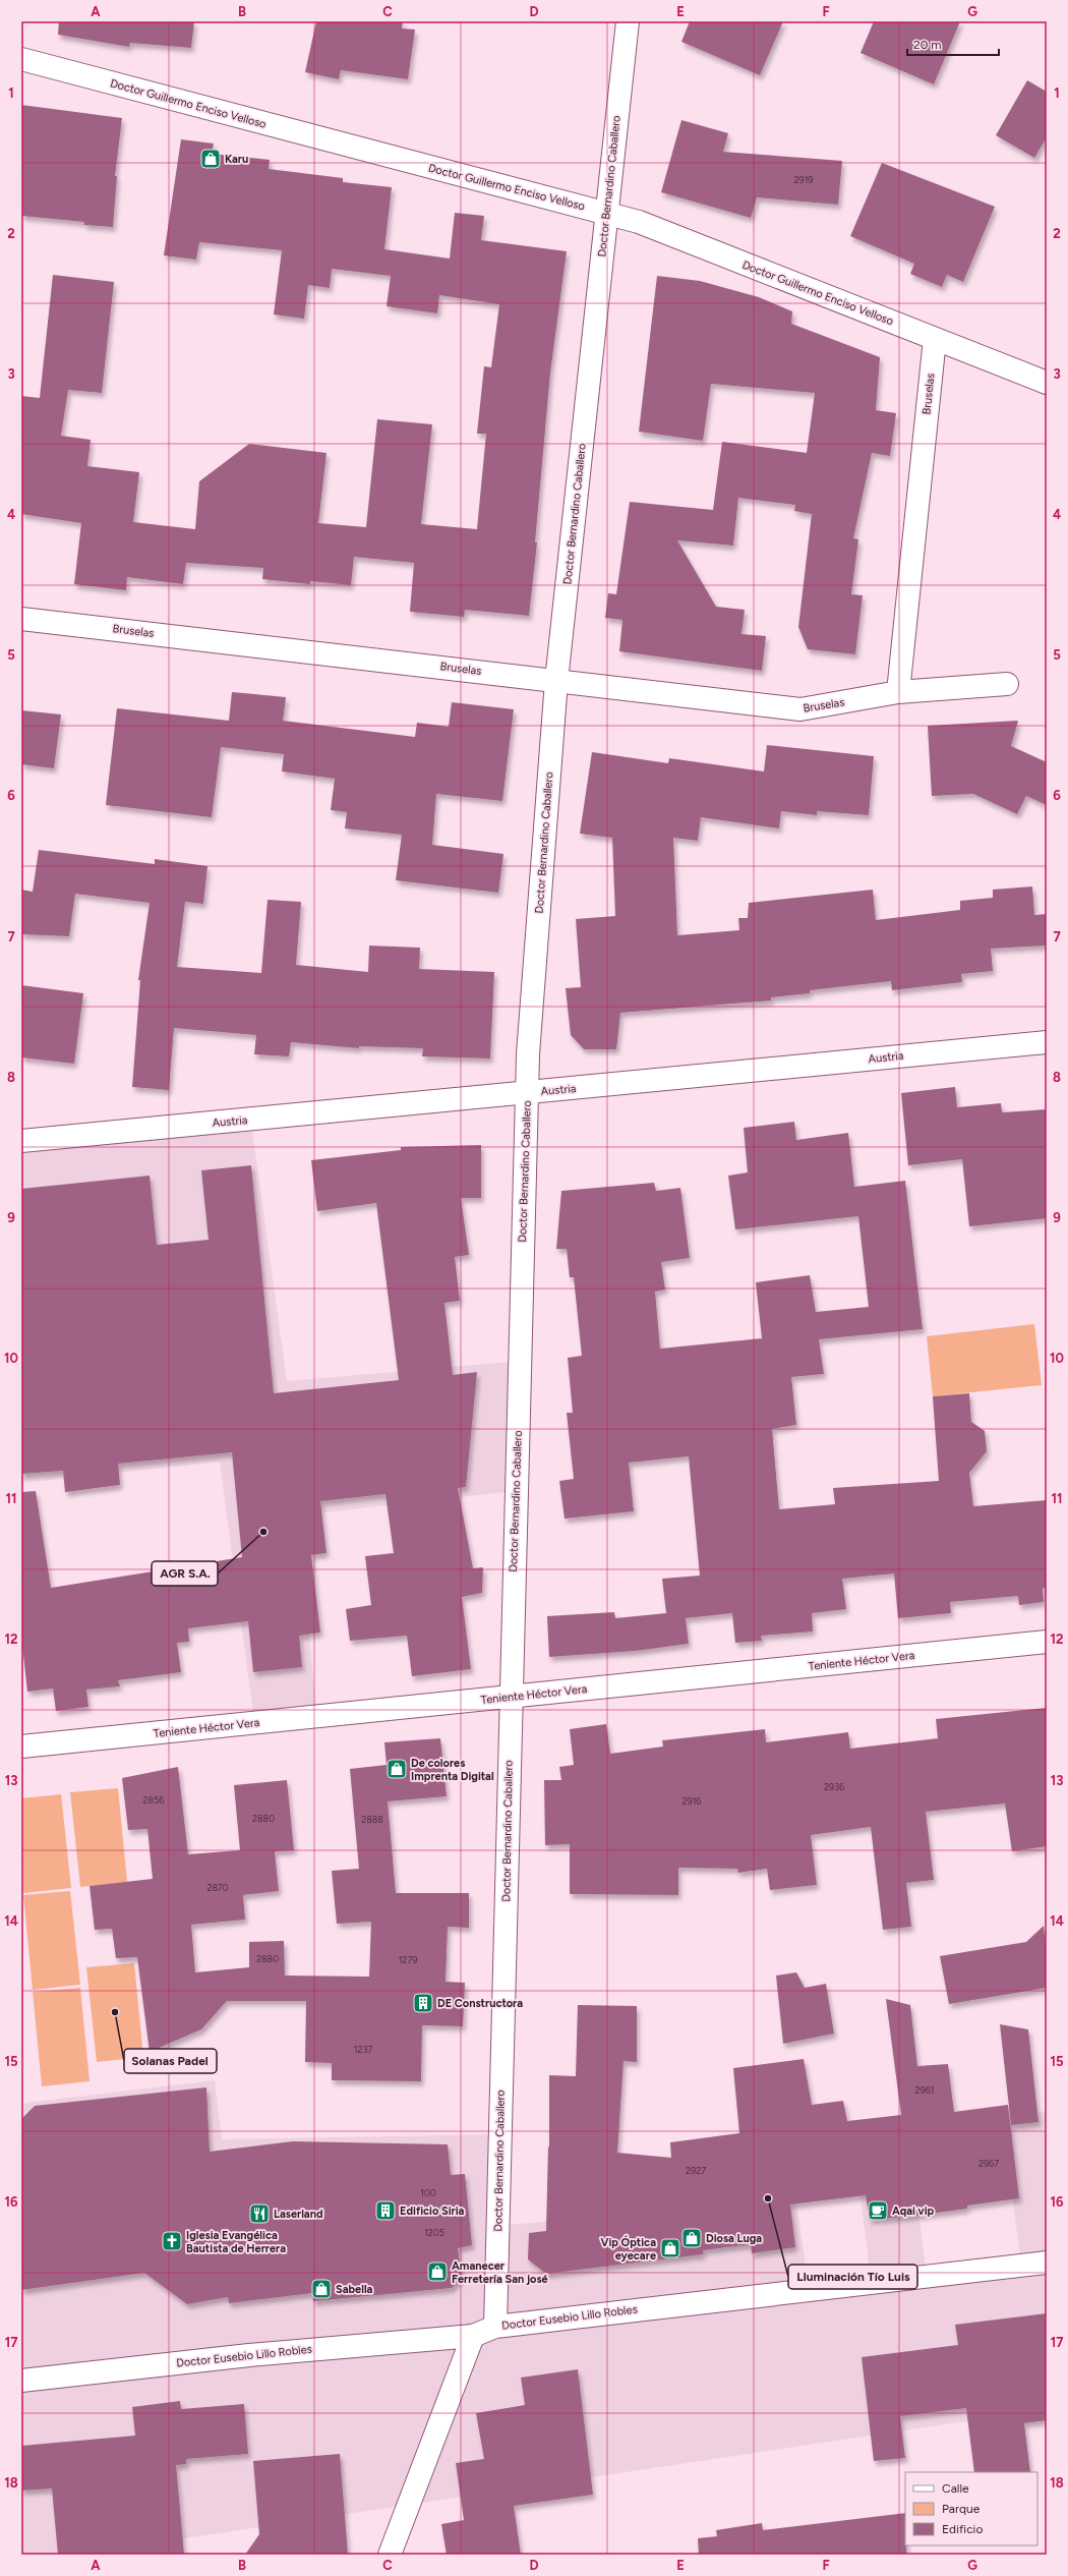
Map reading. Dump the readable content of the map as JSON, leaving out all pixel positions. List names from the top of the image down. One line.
{"streets":{"street":["Doctor Guillermo Enciso Velloso","Doctor Bernardino Caballero","Bruselas","Austria","Teniente Héctor Vera","Doctor Eusebio Lillo Robles"]},"crossings":[["Doctor Guillermo Enciso Velloso","Doctor Bernardino Caballero"],["Doctor Guillermo Enciso Velloso","Bruselas"],["Doctor Bernardino Caballero","Bruselas"],["Doctor Bernardino Caballero","Austria"],["Doctor Bernardino Caballero","Teniente Héctor Vera"],["Doctor Bernardino Caballero","Doctor Eusebio Lillo Robles"]],"places":{"shop":["Karu","De colores Imprenta Digital","Diosa Luga","Vip Óptica eyecare","Amanecer Ferretería San josé","Sabella"],"other":["AGR S.A.","Solanas Padel","Lluminación Tío Luis"],"building":["DE Constructora","Edificio Siria"],"cafe":["Aqai vip"],"restaurant":["Laserland"],"church":["Iglesia Evangélica Bautista de Herrera"]},"house_numbers":["2919","2936","2856","2916","2880","2888","2870","2880","1279","1237","2961","2967","2927","100","1205"],"legend":["Calle","Parque","Edificio"],"scale_bar":"20 m","grid":{"columns":["A","B","C","D","E","F","G"],"rows":["1","2","3","4","5","6","7","8","9","10","11","12","13","14","15","16","17","18"]}}
